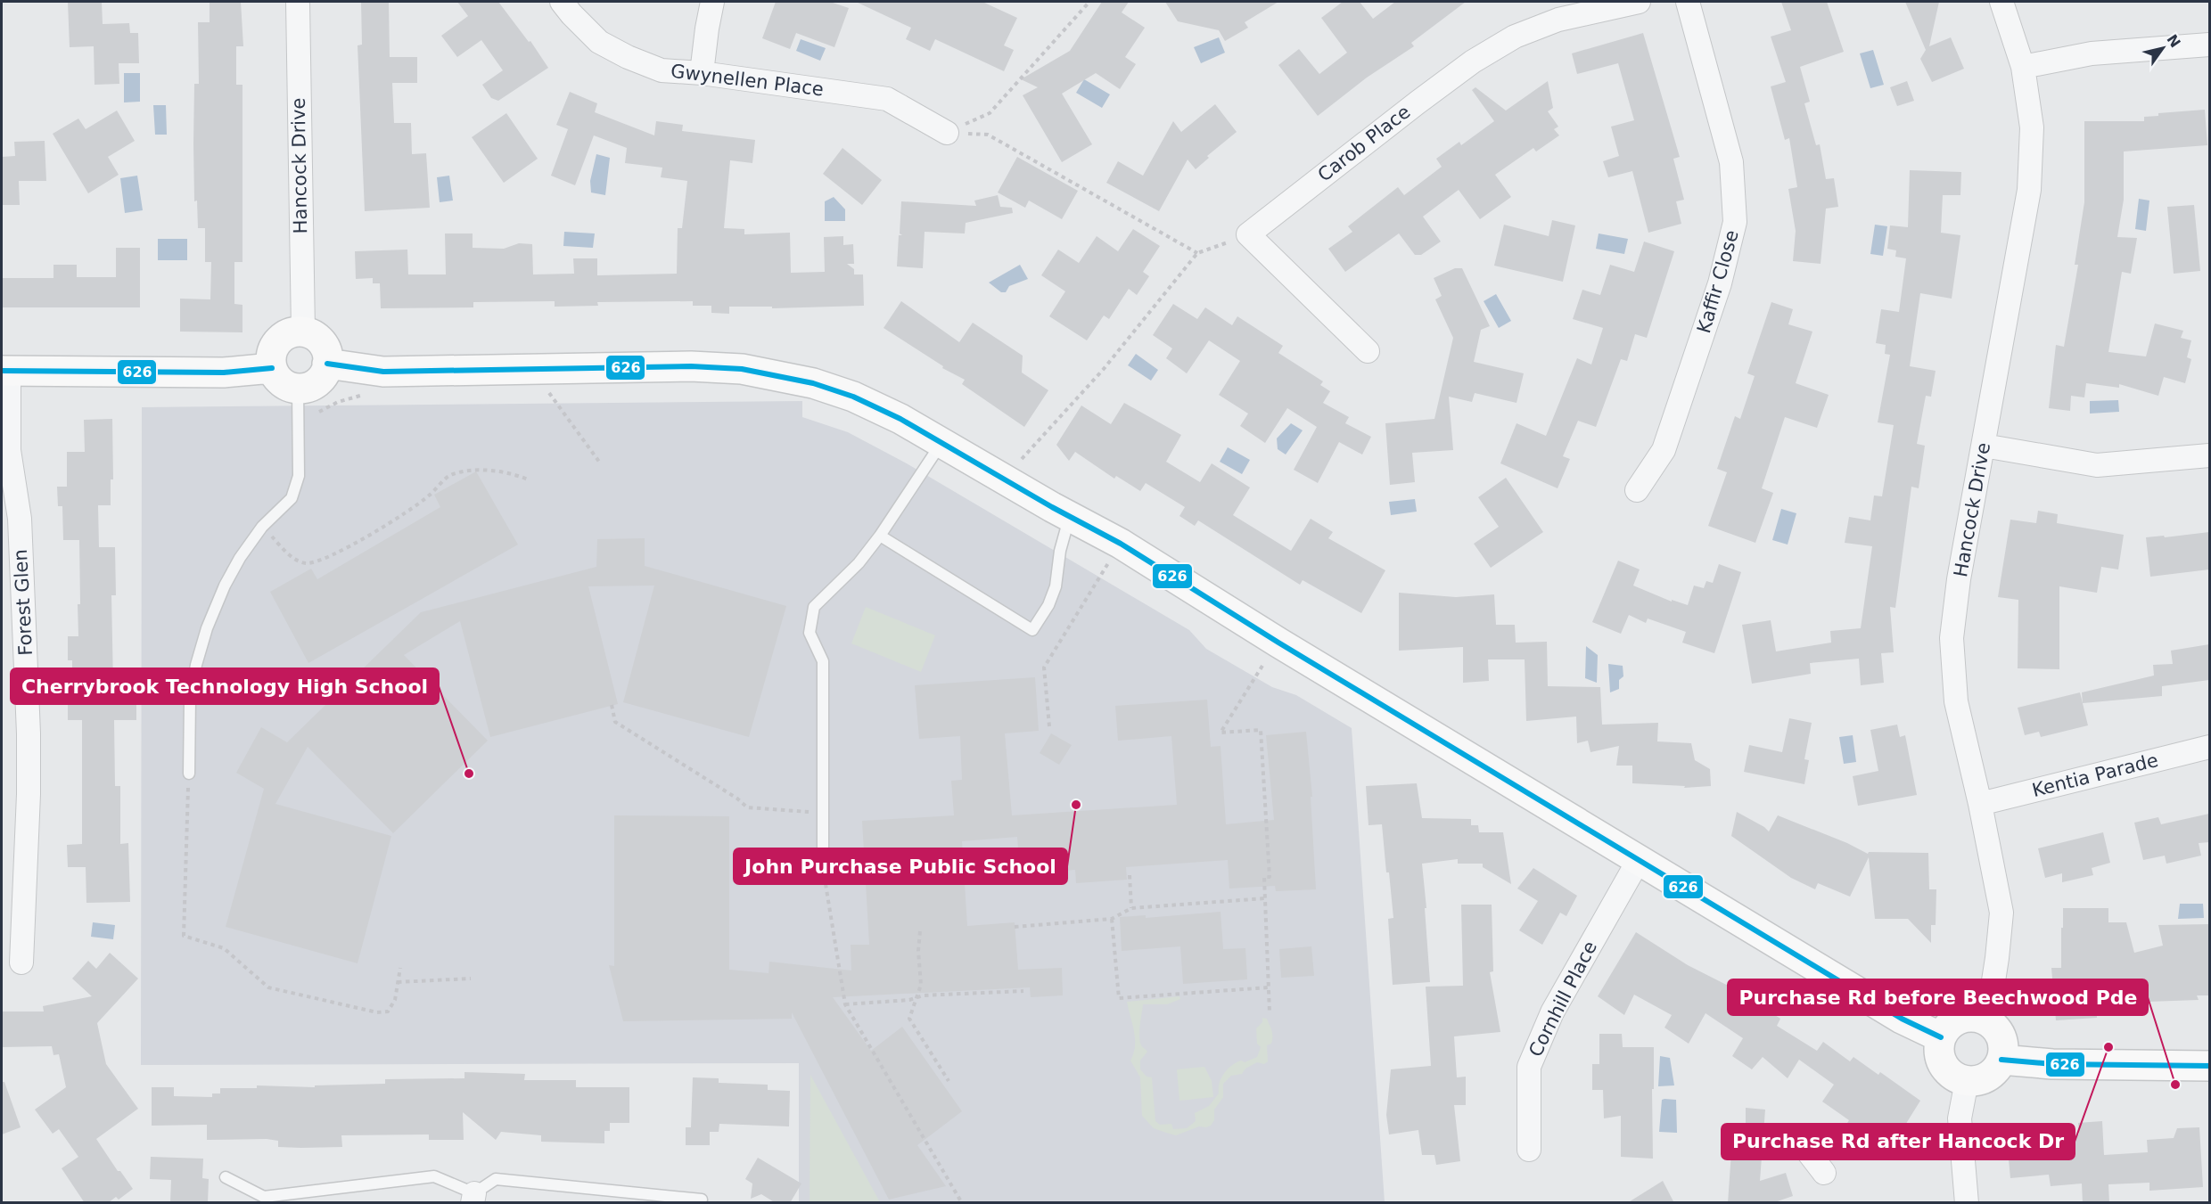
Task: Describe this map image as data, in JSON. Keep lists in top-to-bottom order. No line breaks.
{"streets":{"street":["Gwynellen Place","Carob Place","Hancock Drive","Kaffir Close","Forest Glen","Kentia Parade","Cornhill Place"]},"crossings":[["Hancock Drive","Kentia Parade"]],"places":["Cherrybrook Technology High School","John Purchase Public School","Purchase Rd after Hancock Dr","Purchase Rd before Beechwood Pde"],"lines":["transit line 626"],"north":"top right"}
